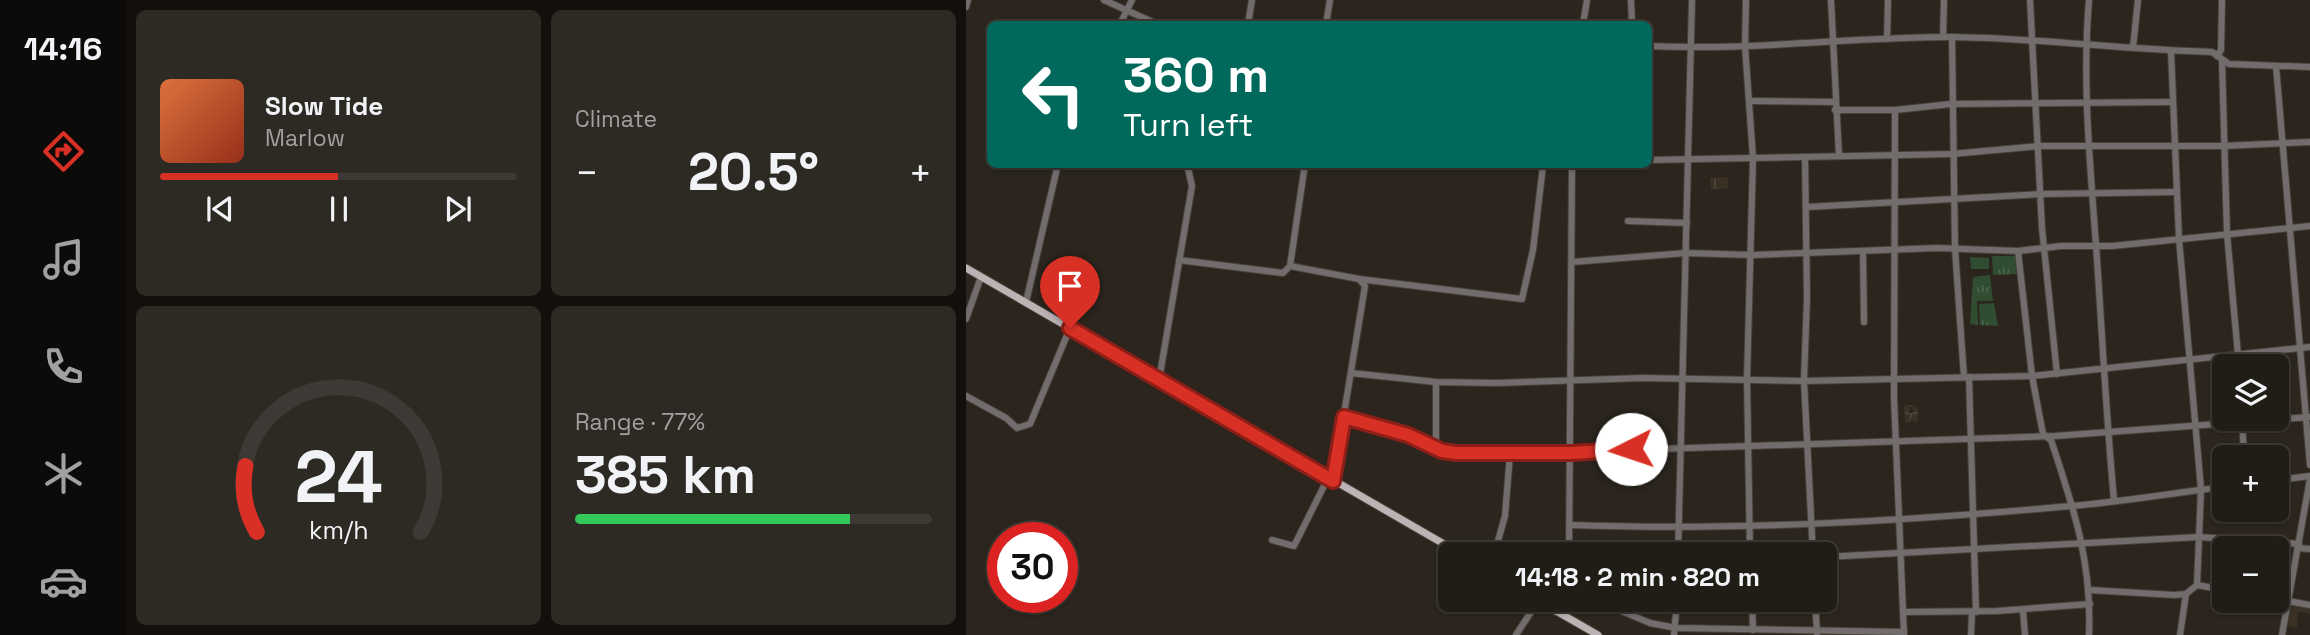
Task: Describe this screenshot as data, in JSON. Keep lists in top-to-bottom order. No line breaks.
{"page":{"tabs":"14:16","tile":["Climate",["Range · 77%","385 km"]],"turn":["360 m","Turn left"],"song":["Slow Tide","Marlow"],"heat":["−","20.5°","+"],"map_buttons":["+","−"],"limit":"30","trip":"14:18 · 2 min · 820 m","gauge":["24","km/h"]}}
